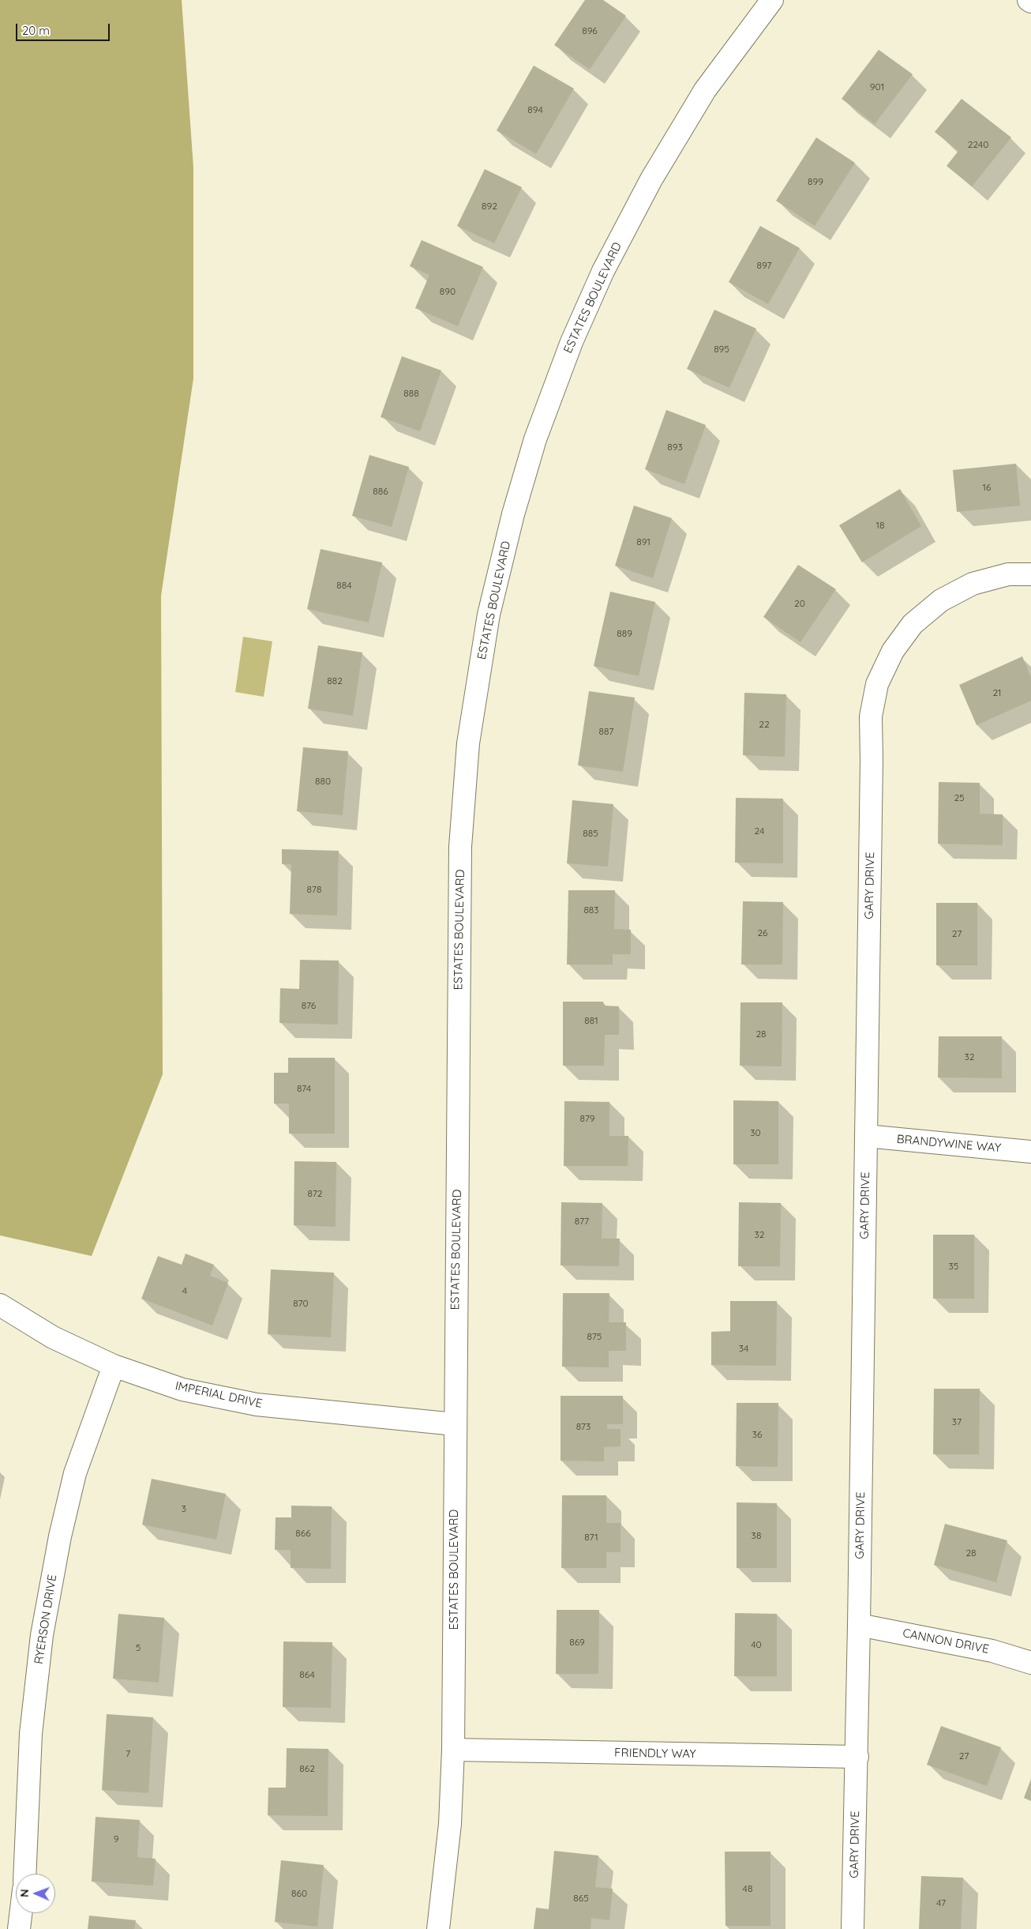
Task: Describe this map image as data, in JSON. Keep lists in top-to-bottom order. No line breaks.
{"streets":{"street":["ESTATES BOULEVARD","GARY DRIVE","BRANDYWINE WAY","IMPERIAL DRIVE","RYERSON DRIVE","CANNON DRIVE","FRIENDLY WAY"]},"crossings":[["ESTATES BOULEVARD","IMPERIAL DRIVE"],["ESTATES BOULEVARD","FRIENDLY WAY"],["GARY DRIVE","BRANDYWINE WAY"],["GARY DRIVE","CANNON DRIVE"],["GARY DRIVE","FRIENDLY WAY"],["IMPERIAL DRIVE","RYERSON DRIVE"]],"house_numbers":["896","901","894","2240","899","892","897","890","895","888","893","16","886","18","891","884","20","889","882","21","22","887","880","25","24","885","878","883","26","27","876","881","28","32","874","879","30","872","877","32","35","4","870","875","34","37","873","36","3","866","38","871","28","869","40","5","864","7","27","862","9","48","860","865","47"],"scale_bar":"20 m","north":"left"}
